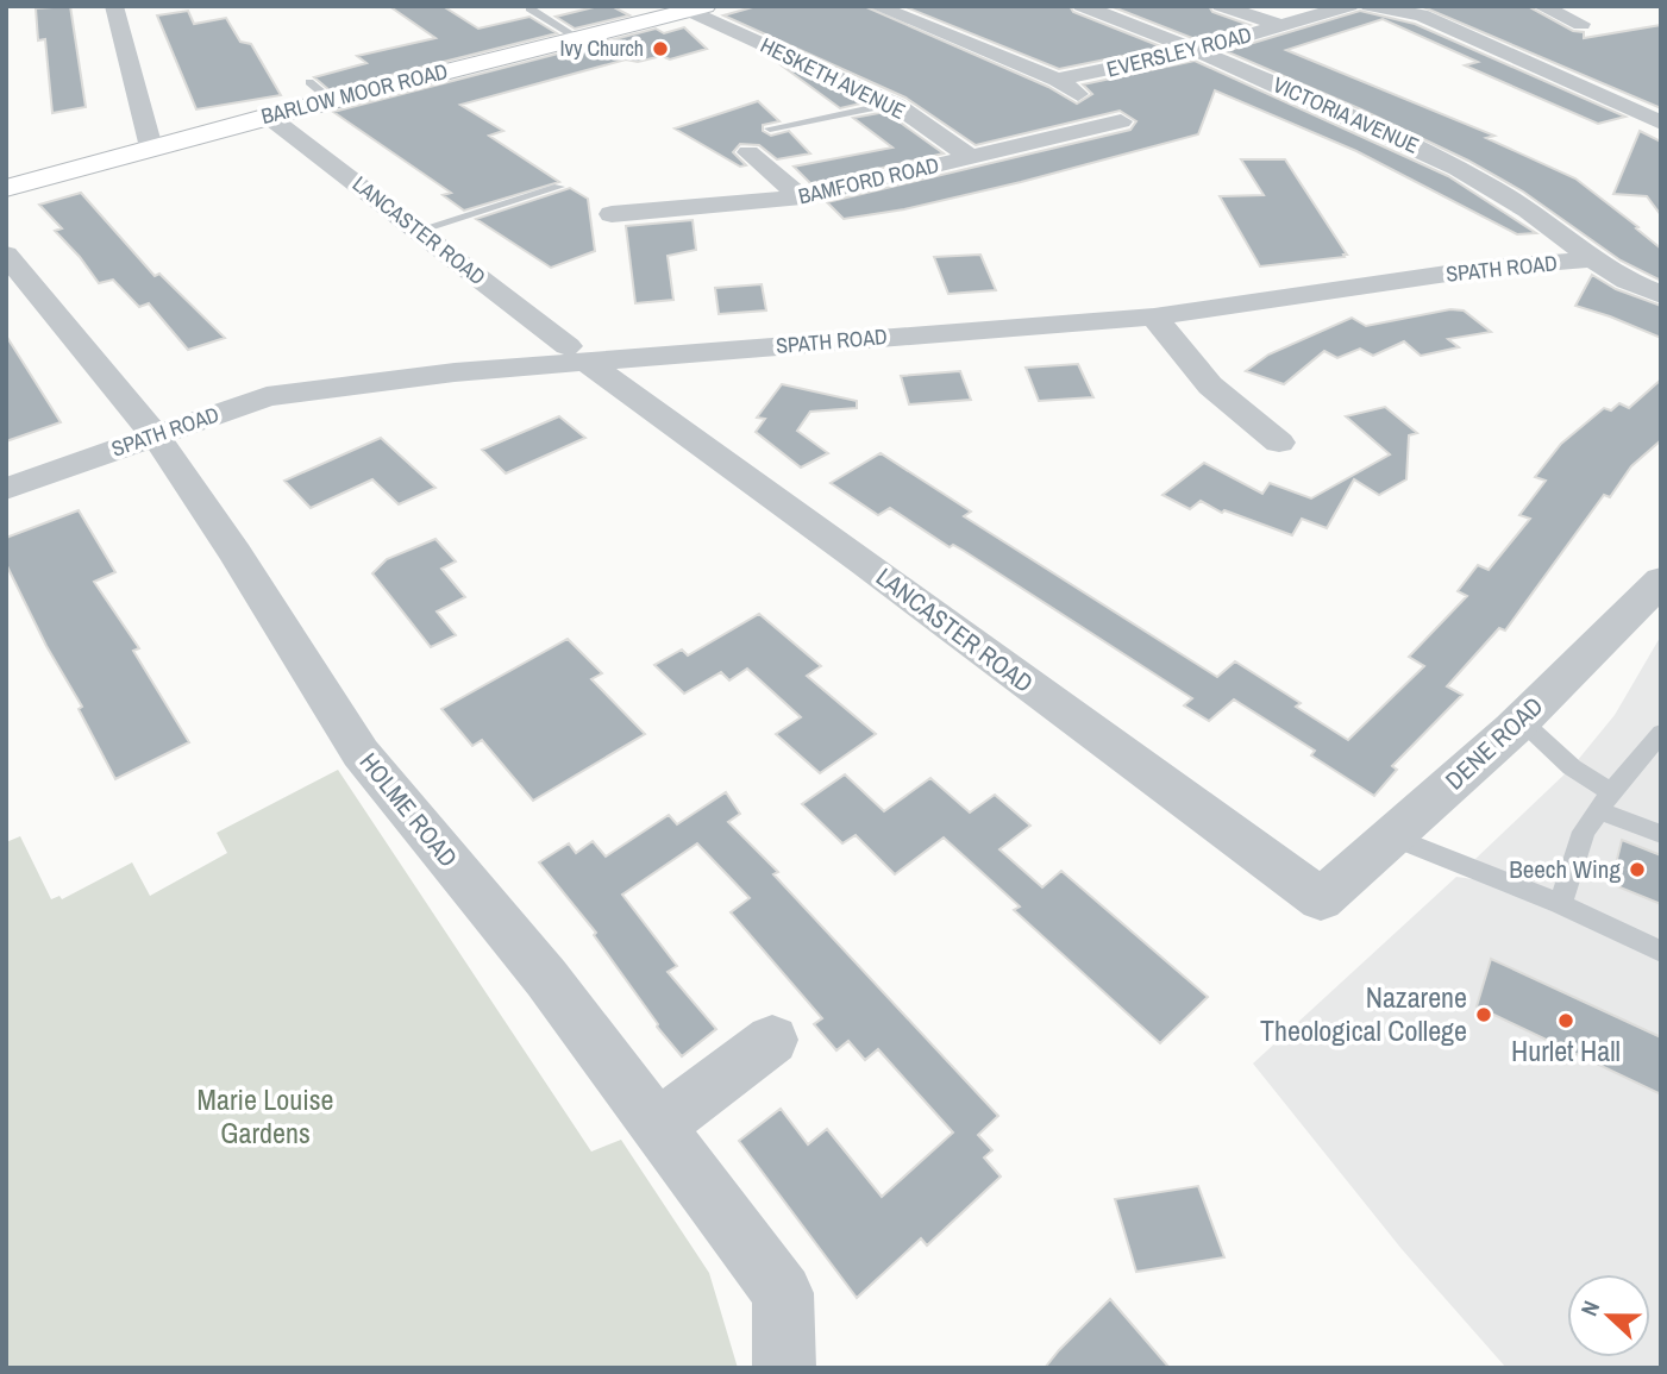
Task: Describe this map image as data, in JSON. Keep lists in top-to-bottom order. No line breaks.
{"streets":{"main road":["BARLOW MOOR ROAD"],"street":["EVERSLEY ROAD","HESKETH AVENUE","VICTORIA AVENUE","BAMFORD ROAD","LANCASTER ROAD","SPATH ROAD","DENE ROAD","HOLME ROAD"]},"crossings":[["EVERSLEY ROAD","VICTORIA AVENUE"],["EVERSLEY ROAD","BAMFORD ROAD"],["HESKETH AVENUE","BARLOW MOOR ROAD"],["HESKETH AVENUE","BAMFORD ROAD"],["BARLOW MOOR ROAD","LANCASTER ROAD"],["VICTORIA AVENUE","SPATH ROAD"],["LANCASTER ROAD","SPATH ROAD"],["LANCASTER ROAD","DENE ROAD"],["SPATH ROAD","HOLME ROAD"]],"parks":["Marie Louise Gardens"],"places":["Ivy Church","Beech Wing","Nazarene Theological College","Hurlet Hall"],"north":"left"}
